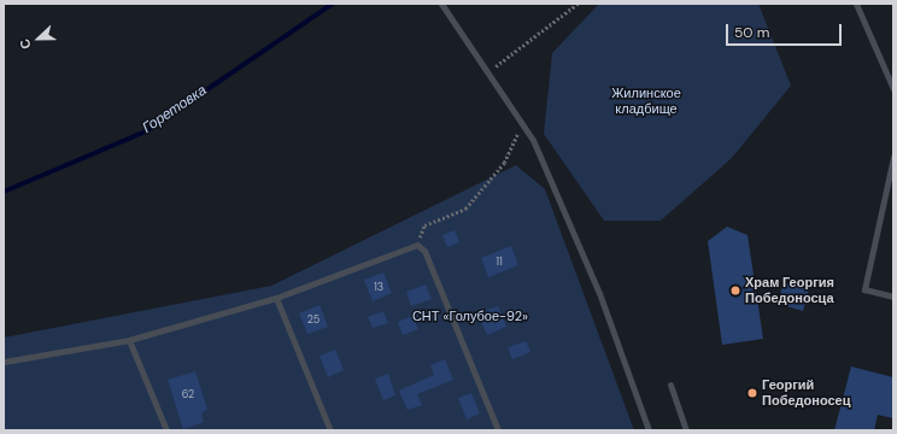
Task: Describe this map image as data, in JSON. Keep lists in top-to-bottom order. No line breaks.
{"water":["Горетовка"],"parks":["Жилинское кладбище","СНТ «Голубое-92»"],"places":["Храм Георгия Победоносца","Георгий Победоносец"],"house_numbers":["11","13","25","62"],"scale_bar":"50 m","north":"left"}
